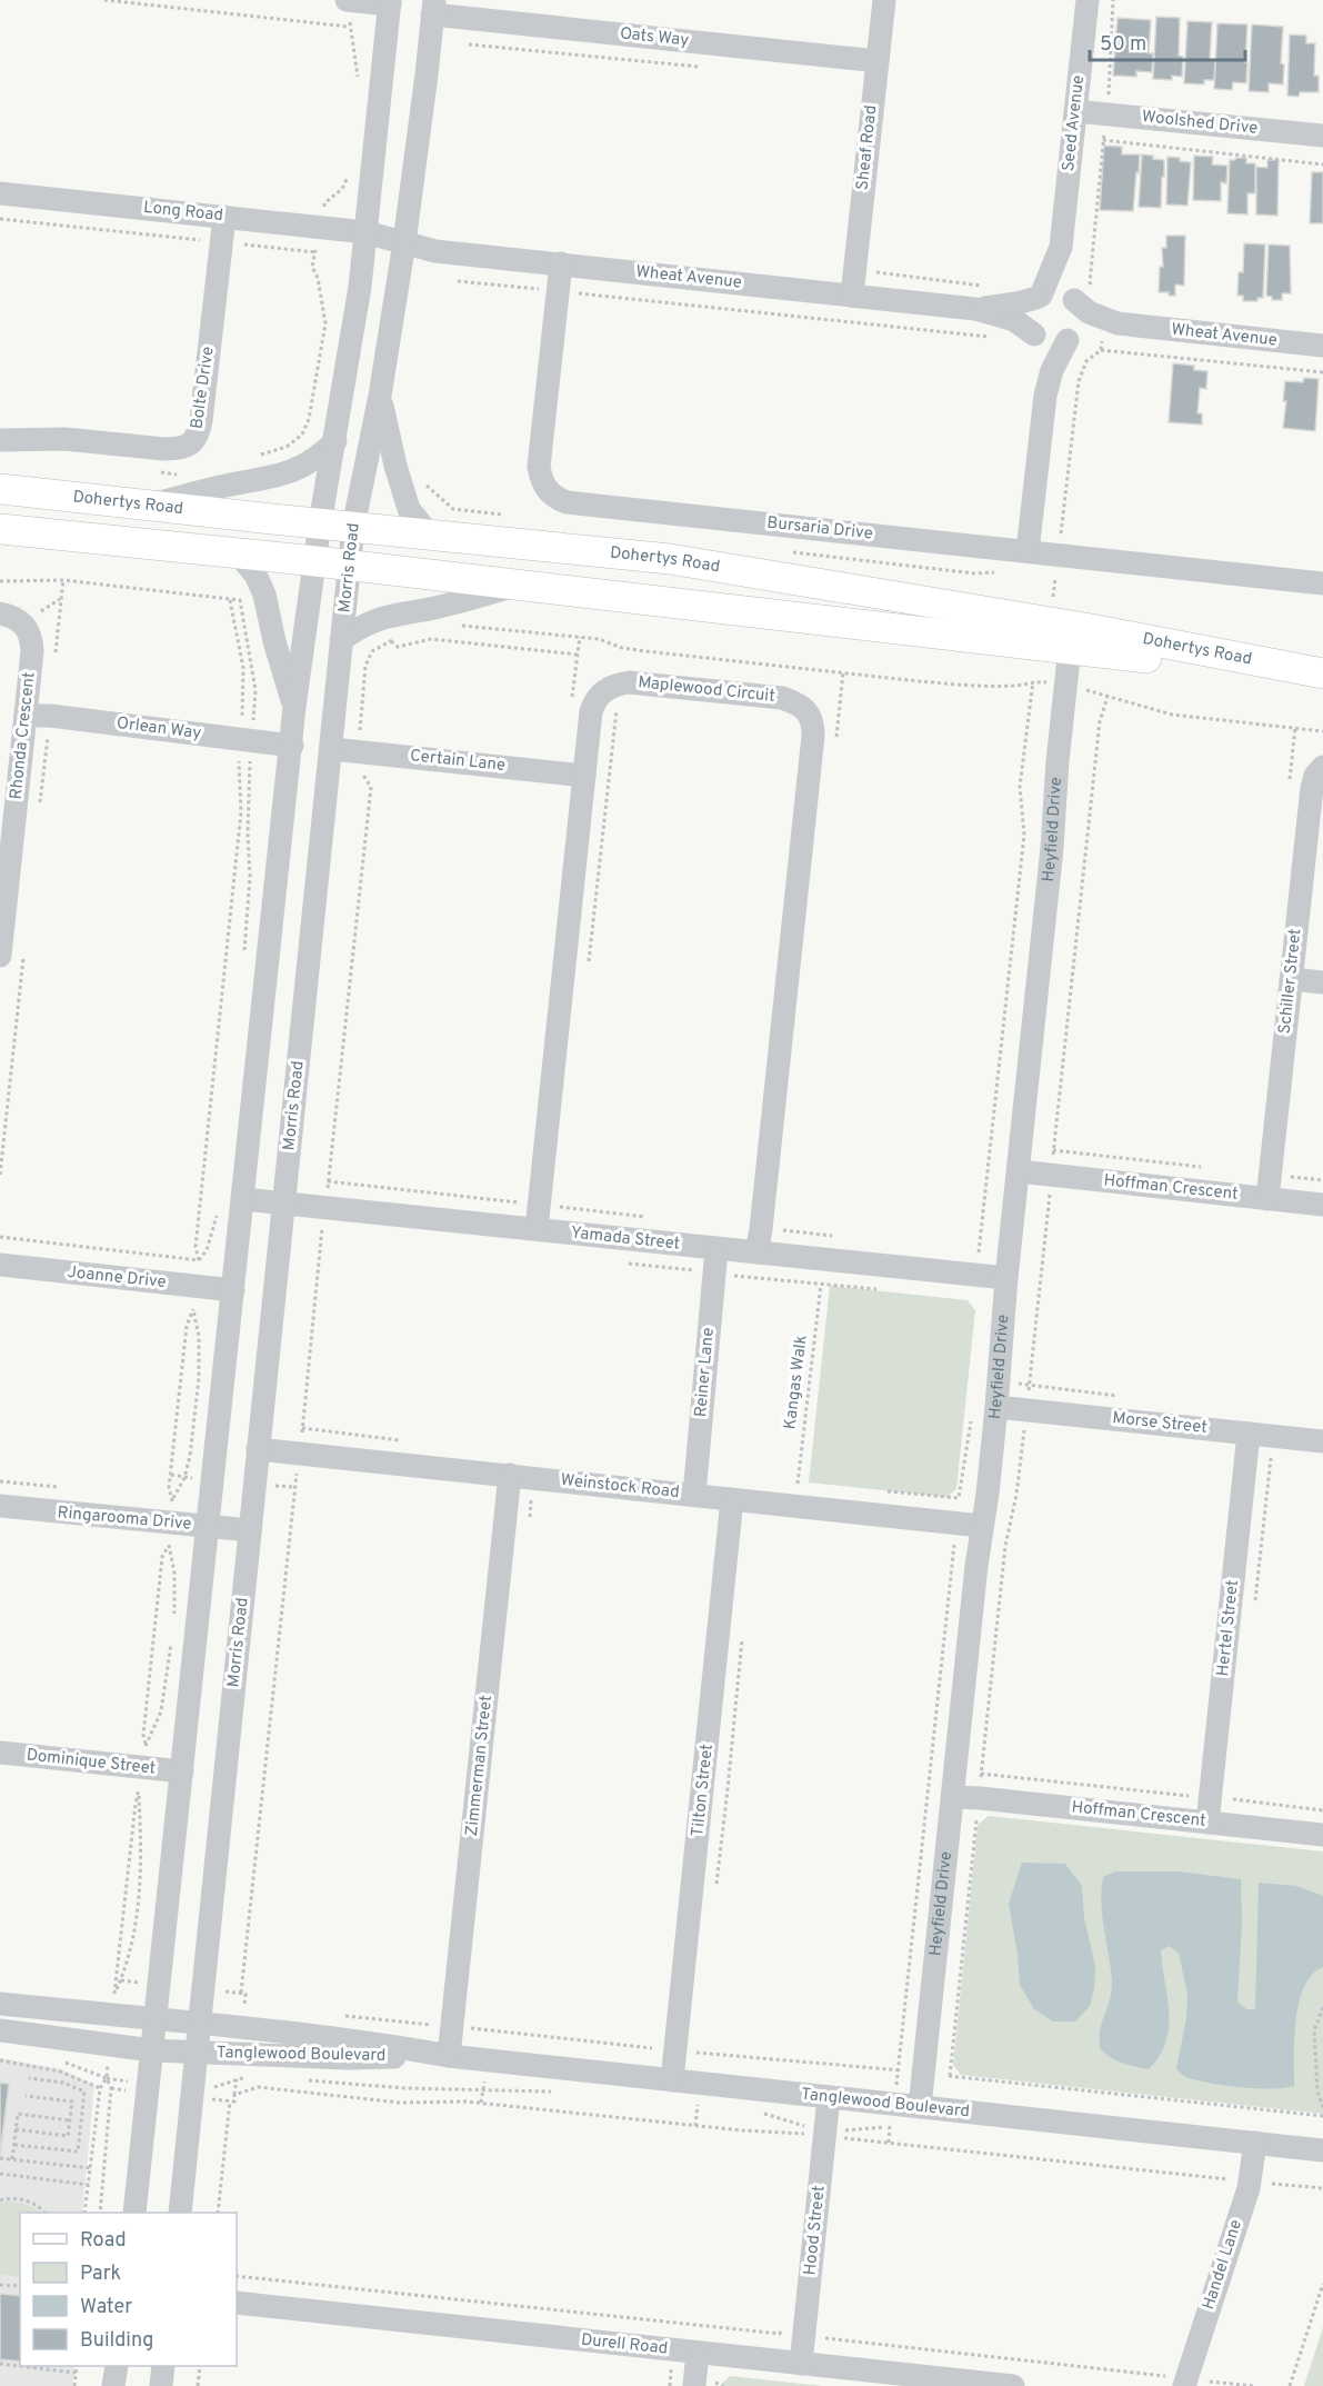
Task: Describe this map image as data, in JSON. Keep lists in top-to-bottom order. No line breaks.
{"streets":{"main road":["Dohertys Road"],"street":["Oats Way","Seed Avenue","Woolshed Drive","Sheaf Road","Long Road","Wheat Avenue","Bolte Drive","Bursaria Drive","Morris Road","Maplewood Circuit","Orlean Way","Rhonda Crescent","Certain Lane","Heyfield Drive","Schiller Street","Hoffman Crescent","Yamada Street","Joanne Drive","Reiner Lane","Morse Street","Weinstock Road","Ringarooma Drive","Hertel Street","Dominique Street","Zimmerman Street","Tilton Street","Tanglewood Boulevard","Hood Street","Handel Lane","Durell Road"],"path":["Kangas Walk"]},"crossings":[["Oats Way","Sheaf Road"],["Oats Way","Morris Road"],["Seed Avenue","Woolshed Drive"],["Seed Avenue","Wheat Avenue"],["Sheaf Road","Wheat Avenue"],["Long Road","Wheat Avenue"],["Long Road","Bolte Drive"],["Long Road","Morris Road"],["Wheat Avenue","Bursaria Drive"],["Wheat Avenue","Morris Road"],["Dohertys Road","Morris Road"],["Dohertys Road","Heyfield Drive"],["Morris Road","Orlean Way"],["Morris Road","Certain Lane"],["Morris Road","Yamada Street"],["Morris Road","Joanne Drive"],["Morris Road","Weinstock Road"],["Morris Road","Ringarooma Drive"],["Morris Road","Dominique Street"],["Morris Road","Tanglewood Boulevard"],["Maplewood Circuit","Certain Lane"],["Maplewood Circuit","Yamada Street"],["Orlean Way","Rhonda Crescent"],["Heyfield Drive","Hoffman Crescent"],["Heyfield Drive","Yamada Street"],["Heyfield Drive","Morse Street"],["Heyfield Drive","Weinstock Road"],["Heyfield Drive","Tanglewood Boulevard"],["Schiller Street","Hoffman Crescent"],["Hoffman Crescent","Hertel Street"],["Yamada Street","Reiner Lane"],["Reiner Lane","Weinstock Road"],["Morse Street","Hertel Street"],["Weinstock Road","Zimmerman Street"],["Weinstock Road","Tilton Street"],["Zimmerman Street","Tanglewood Boulevard"],["Tilton Street","Tanglewood Boulevard"],["Tanglewood Boulevard","Hood Street"],["Tanglewood Boulevard","Handel Lane"],["Hood Street","Durell Road"]],"legend":["Road","Park","Water","Building"],"scale_bar":"50 m"}
